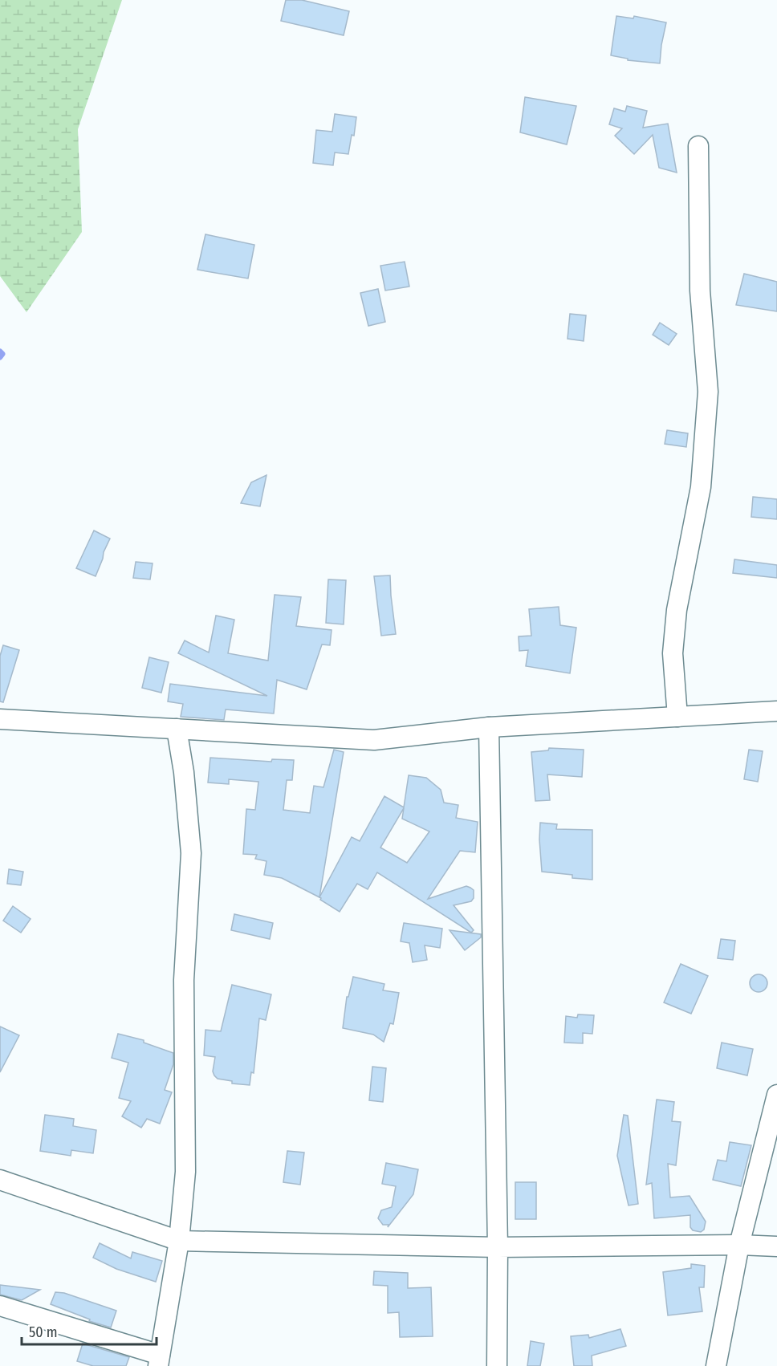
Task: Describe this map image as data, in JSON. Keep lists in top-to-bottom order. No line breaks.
{"scale_bar":"50 m"}
